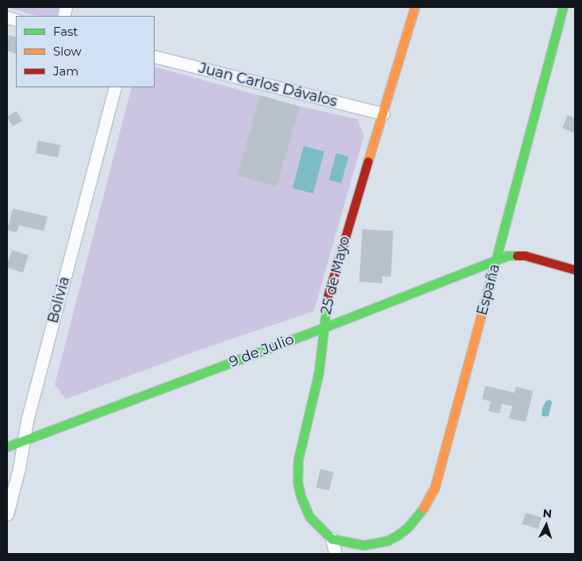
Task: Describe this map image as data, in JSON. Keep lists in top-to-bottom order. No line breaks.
{"streets":{"street":["Juan Carlos Dávalos","25 de Mayo","España","Bolivia","9 de Julio"]},"crossings":[["Juan Carlos Dávalos","25 de Mayo"],["25 de Mayo","España"],["25 de Mayo","9 de Julio"],["España","9 de Julio"],["Bolivia","9 de Julio"]],"legend":["Fast","Slow","Jam"],"north":"top"}
